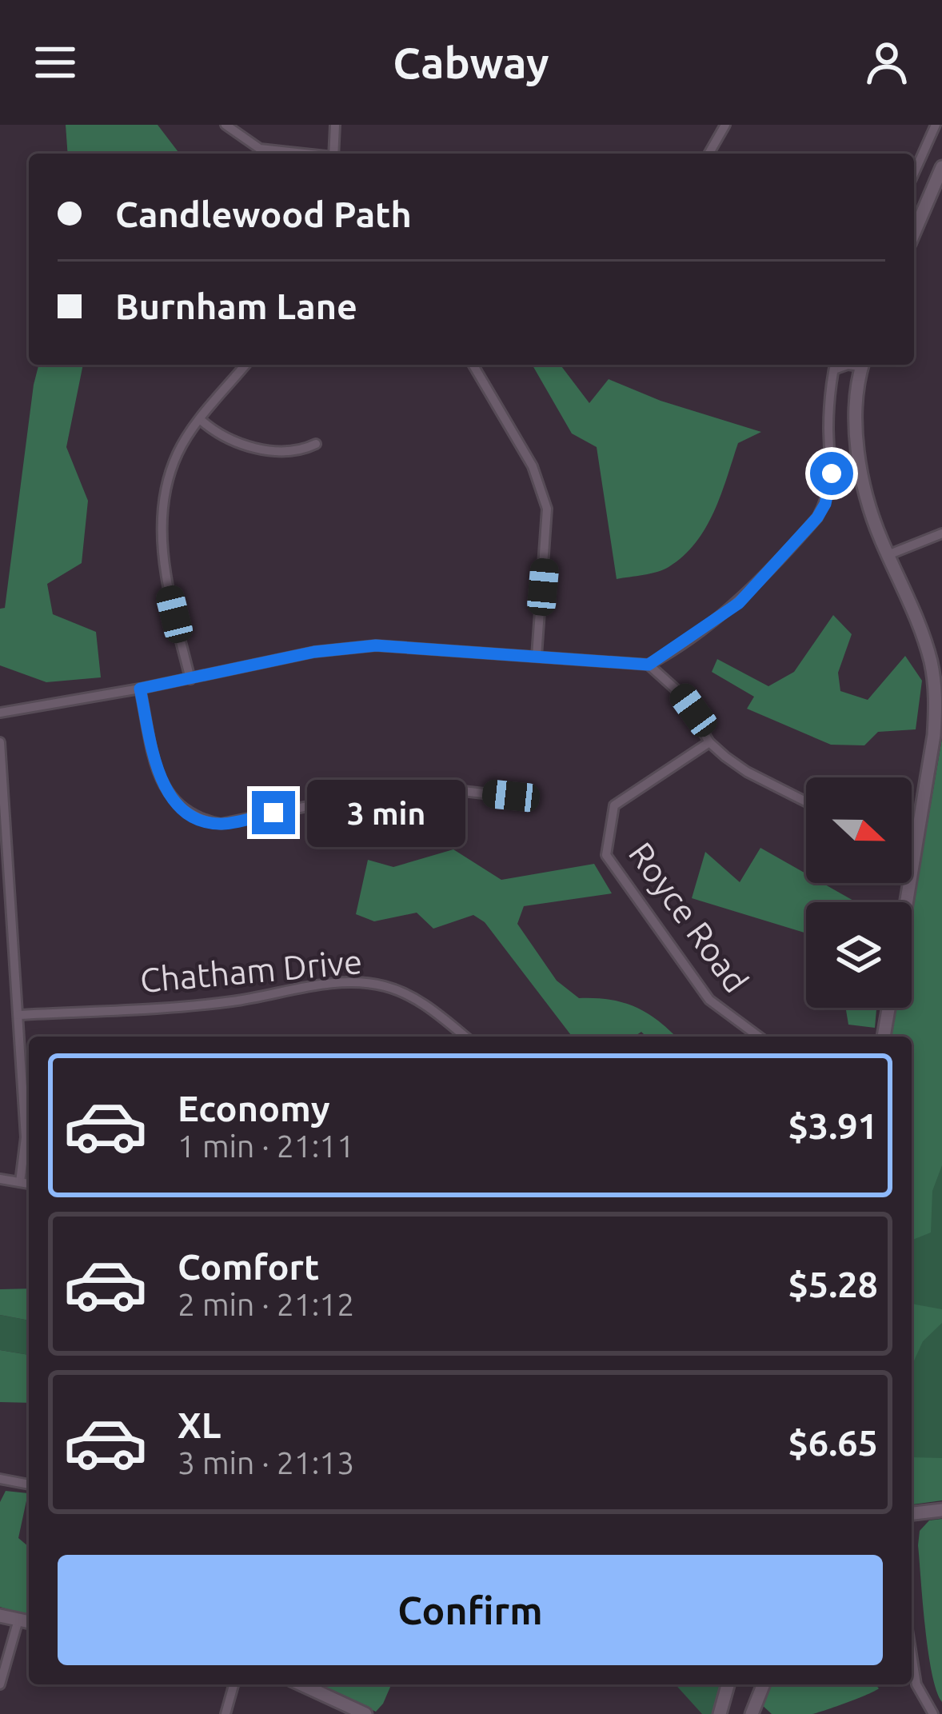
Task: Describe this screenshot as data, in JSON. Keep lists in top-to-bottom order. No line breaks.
{"streets":{"street":["Royce Road","Chatham Drive"]},"north":"right","page":{"header":"Cabway","banner":["Candlewood Path","Burnham Lane"],"bubble":"3 min","list":[{"name":"Economy","note":"1 min · 21:11","value":"$3.91"},{"name":"Comfort","note":"2 min · 21:12","value":"$5.28"},{"name":"XL","note":"3 min · 21:13","value":"$6.65"}],"buttons":"Confirm"}}
